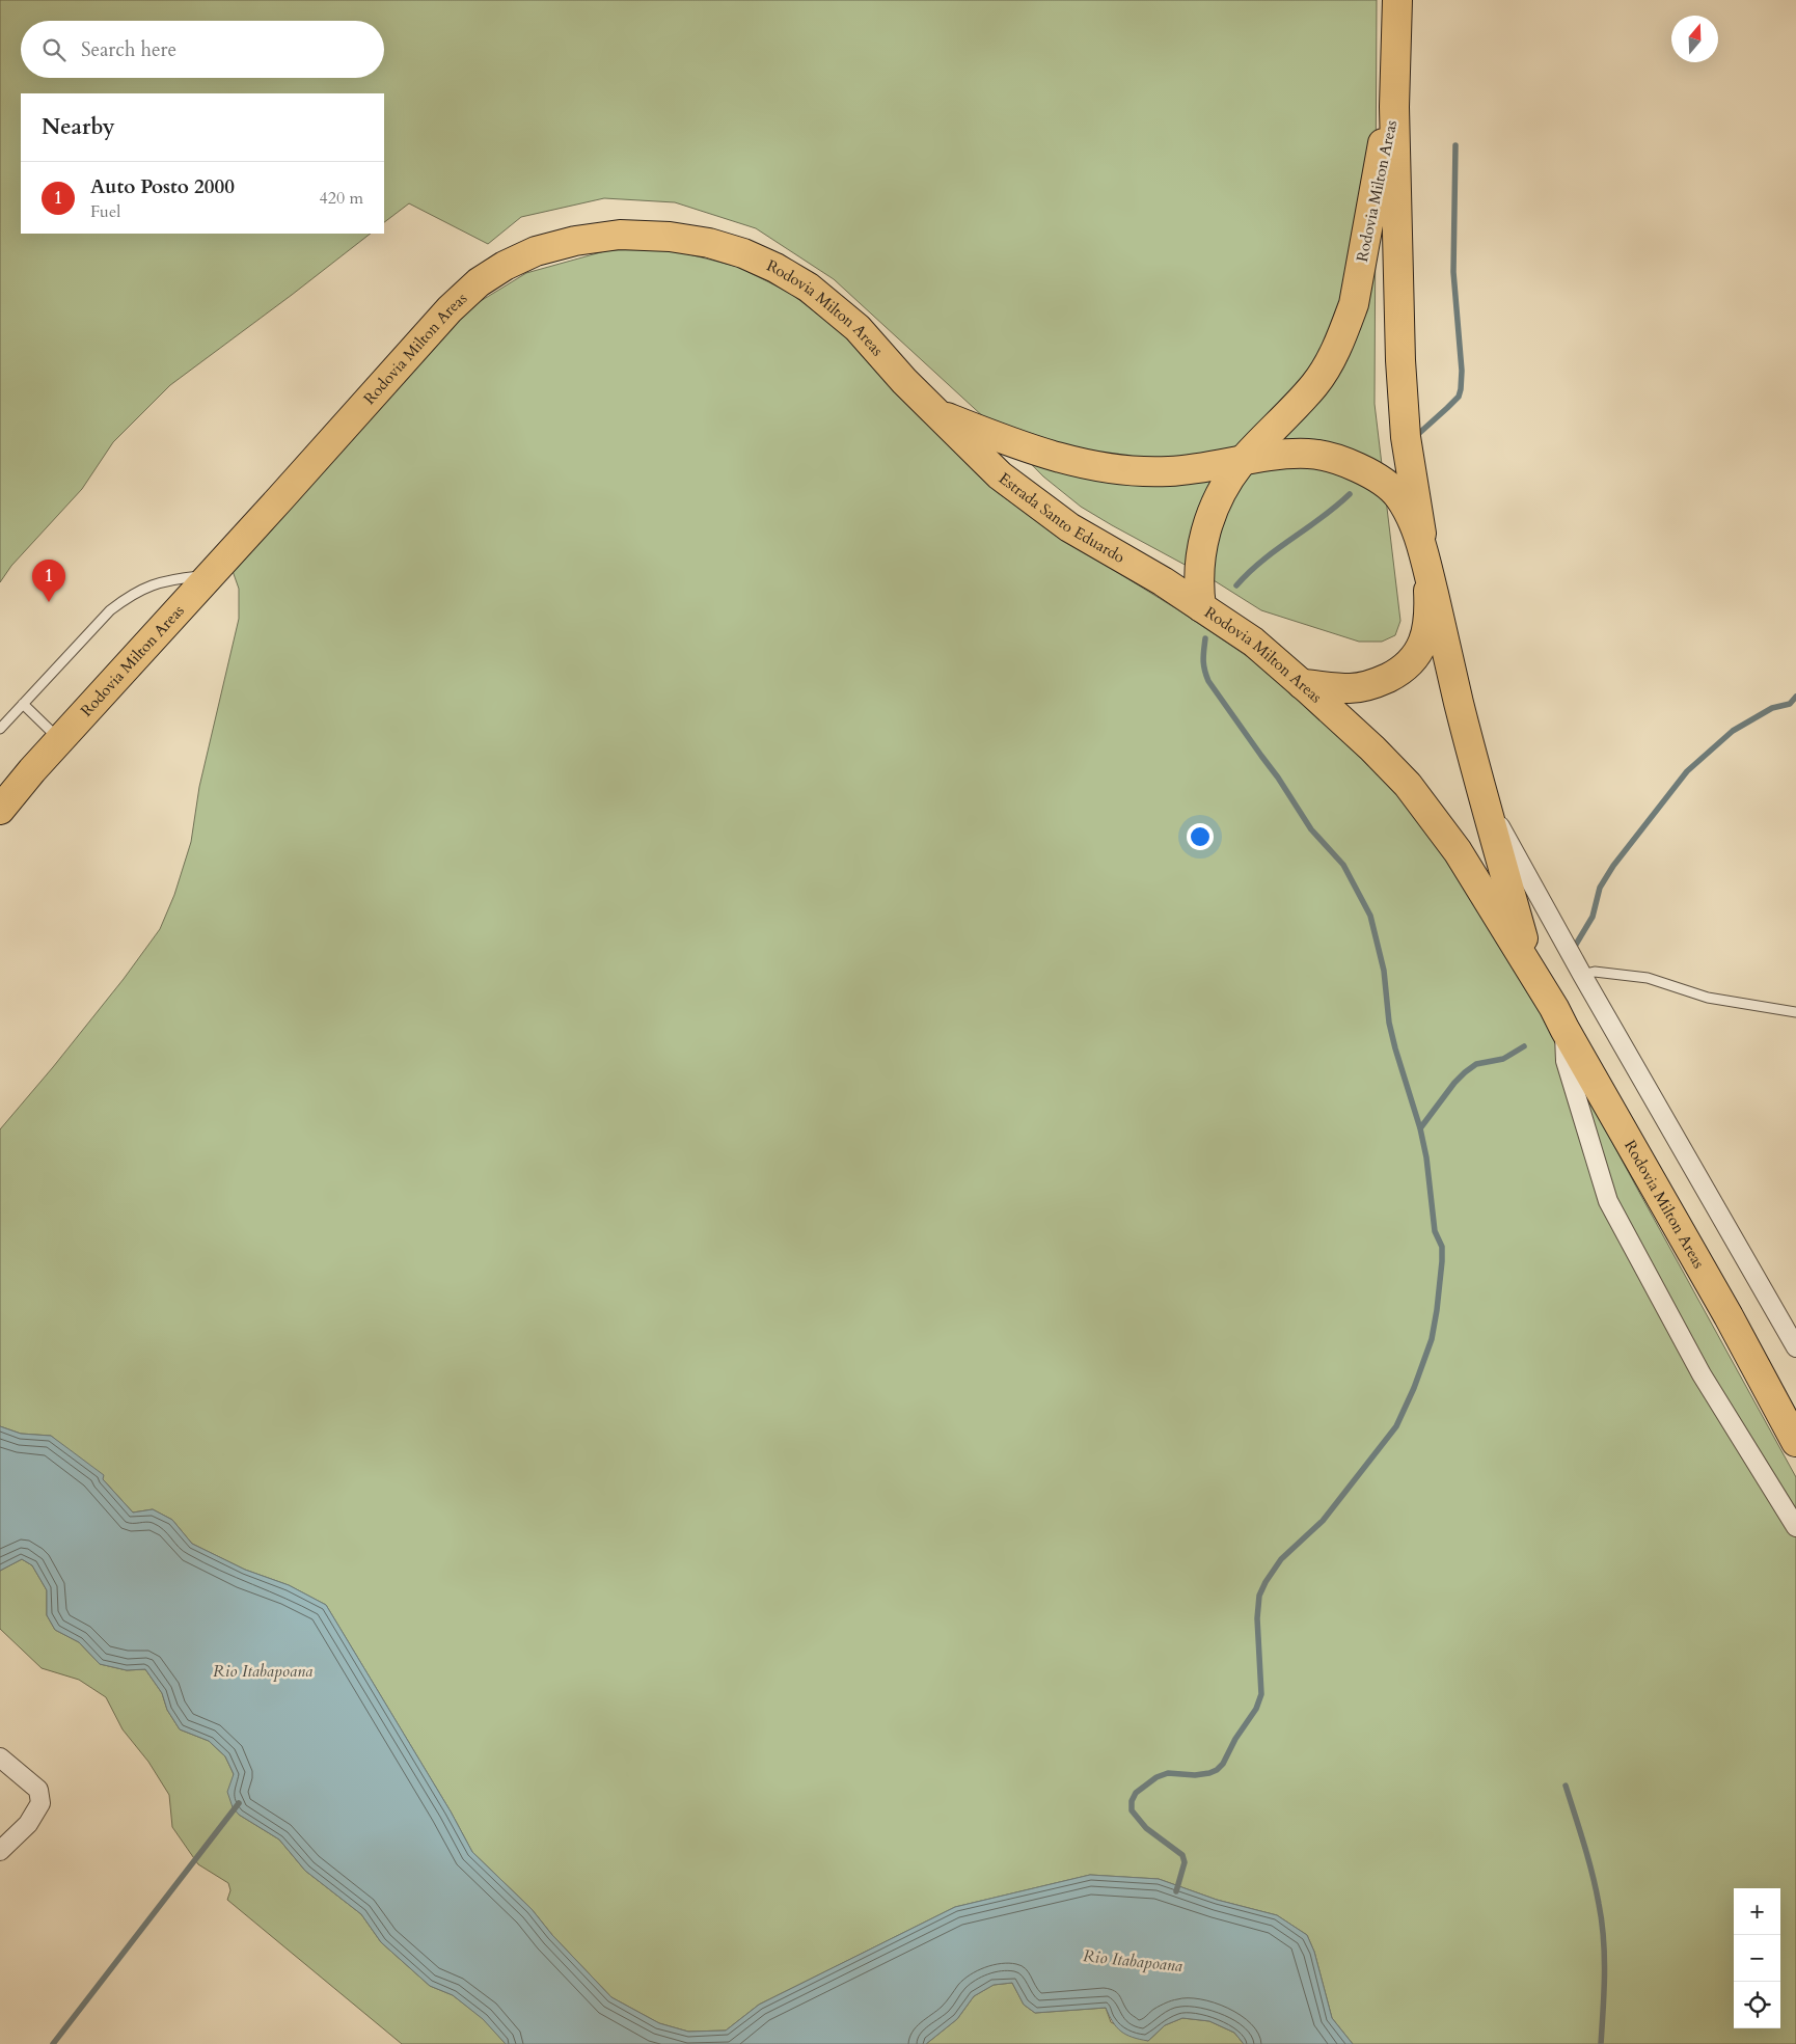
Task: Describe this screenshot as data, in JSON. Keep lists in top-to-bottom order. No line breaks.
{"streets":{"main road":["Rodovia Milton Areas","Estrada Santo Eduardo"]},"crossings":[["Rodovia Milton Areas","Estrada Santo Eduardo"]],"water":["Rio Itabapoana"],"north":"top","page":{"search":"Search here","heading":"Nearby","list":[{"mark":"1","name":"Auto Posto 2000","note":"Fuel","value":"420 m"}],"pins":"1","map_buttons":["+","−"]}}
